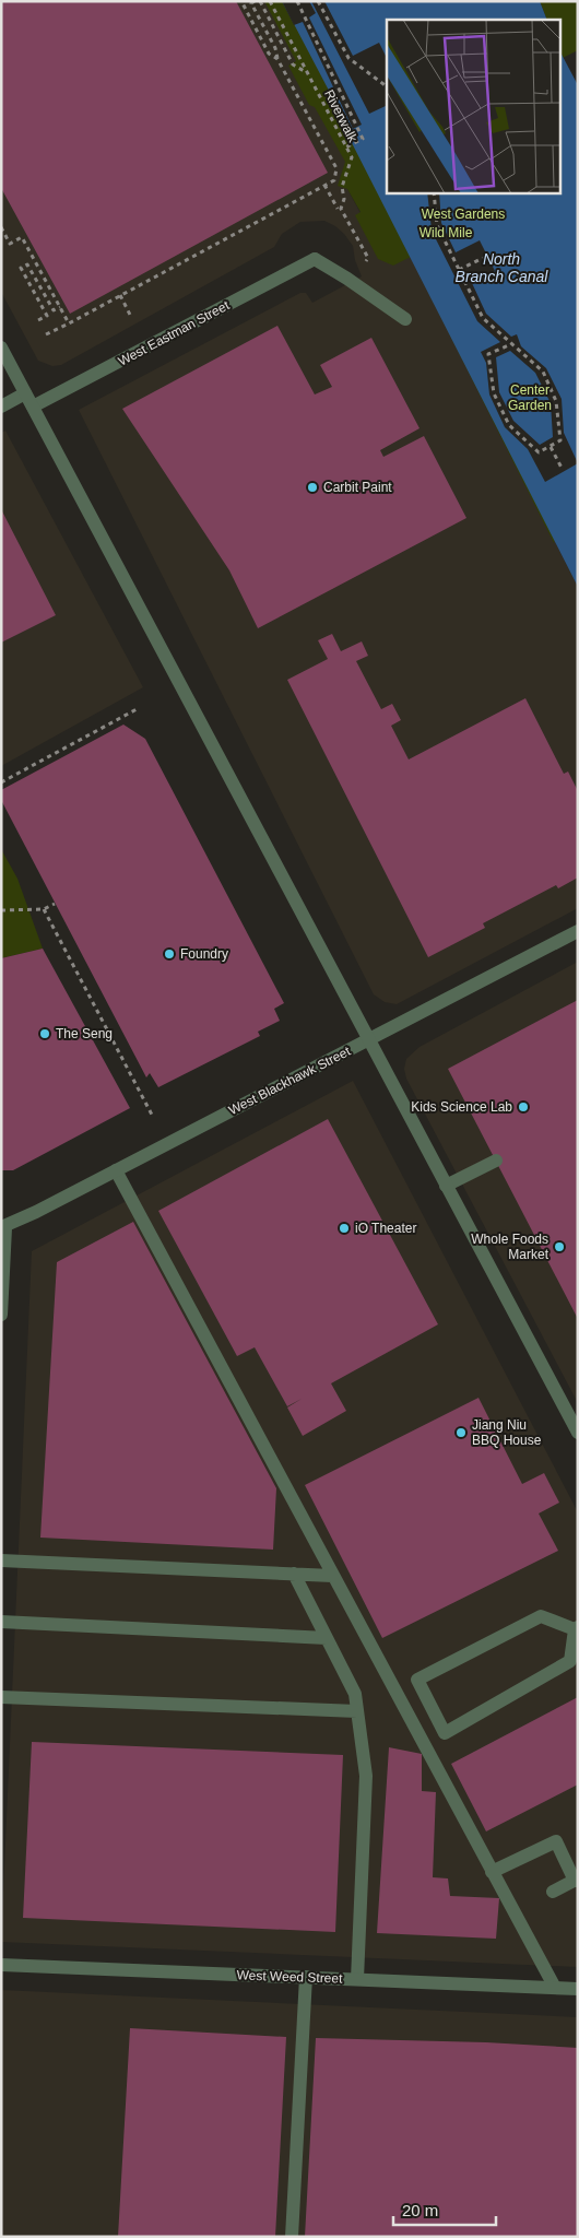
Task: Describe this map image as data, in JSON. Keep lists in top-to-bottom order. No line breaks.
{"streets":{"street":["West Eastman Street","West Blackhawk Street","West Weed Street"],"path":["Riverwalk"]},"water":["North Branch Canal"],"parks":["West Gardens","Wild Mile","Center Garden"],"places":["Carbit Paint","Foundry","The Seng","Kids Science Lab","iO Theater","Whole Foods Market","Jiang Niu BBQ House"],"scale_bar":"20 m"}
